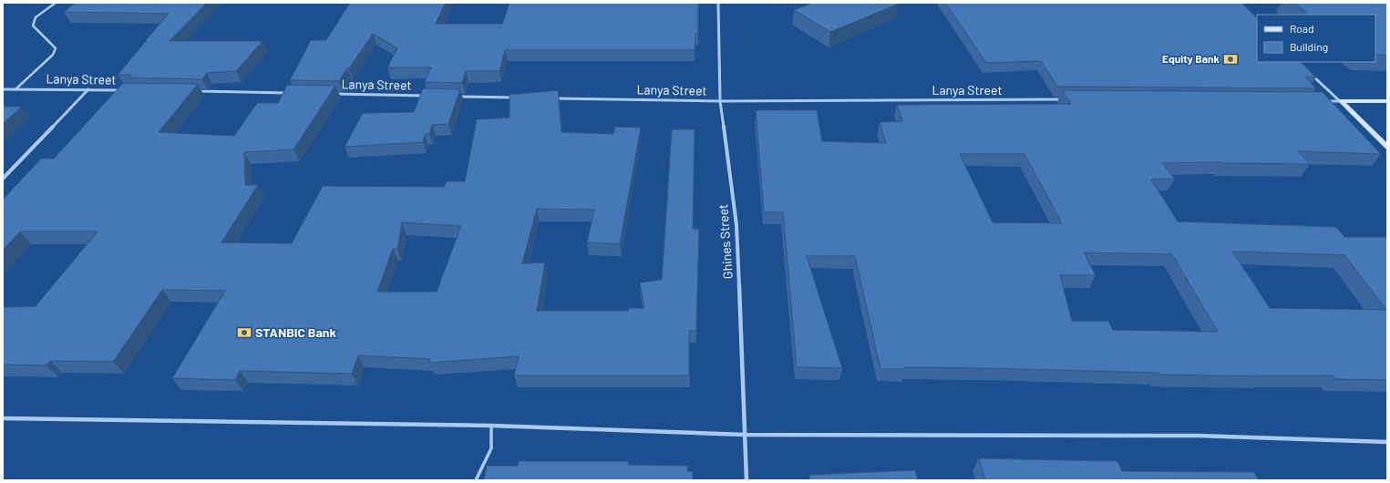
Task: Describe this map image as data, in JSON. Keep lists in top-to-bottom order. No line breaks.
{"streets":{"street":["Lanya Street","Ghines Street"]},"crossings":[["Lanya Street","Ghines Street"]],"places":{"bank":["Equity Bank","STANBIC Bank"]},"legend":["Road","Building"]}
